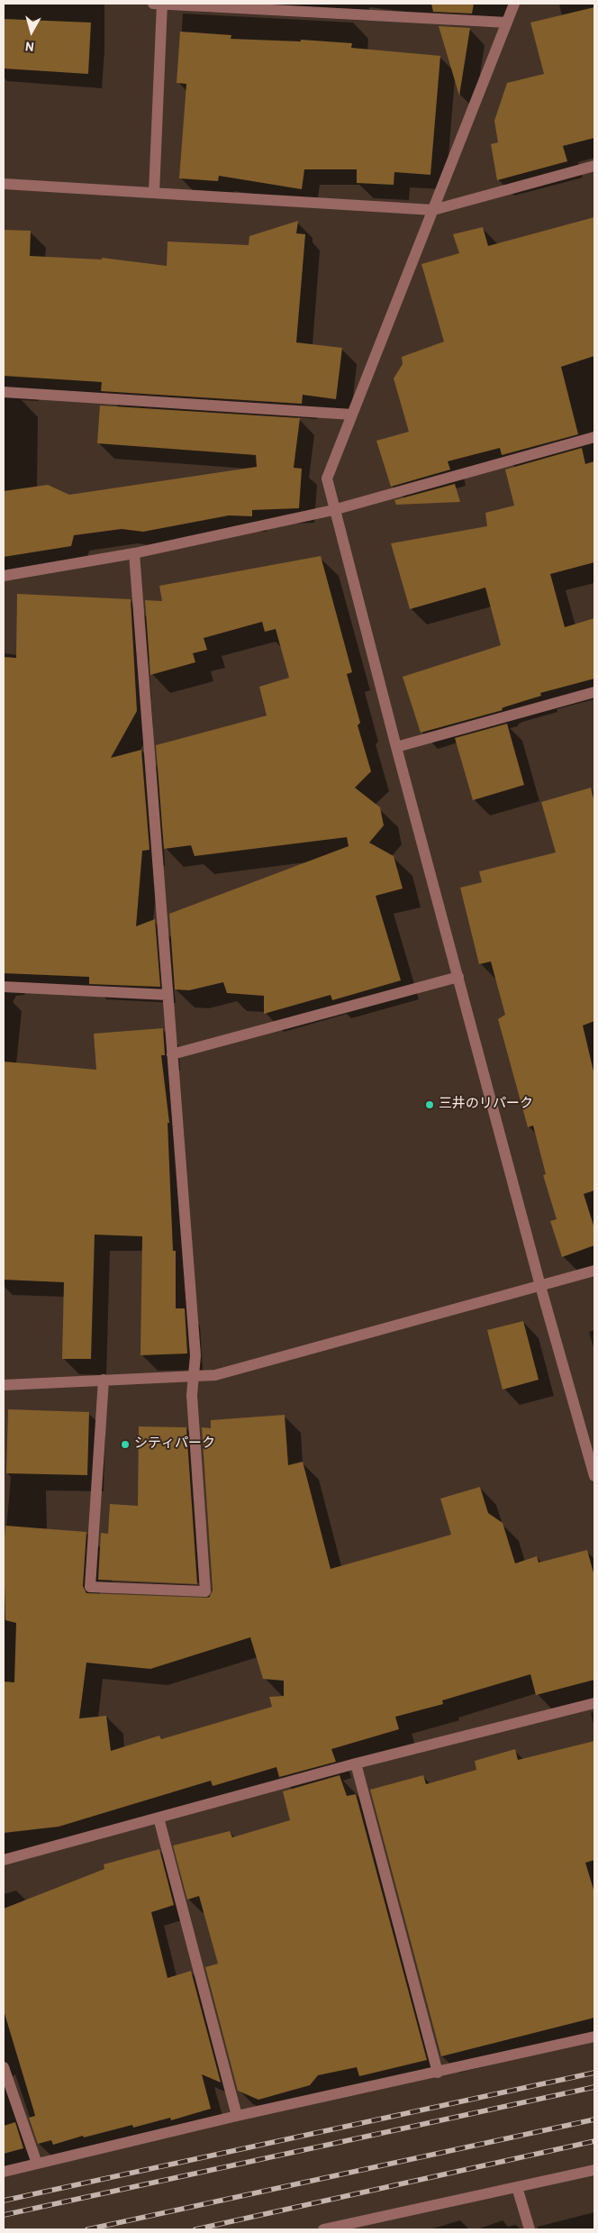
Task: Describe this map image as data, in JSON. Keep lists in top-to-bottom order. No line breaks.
{"places":["三井のリパーク","シティパーク"],"north":"bottom"}
